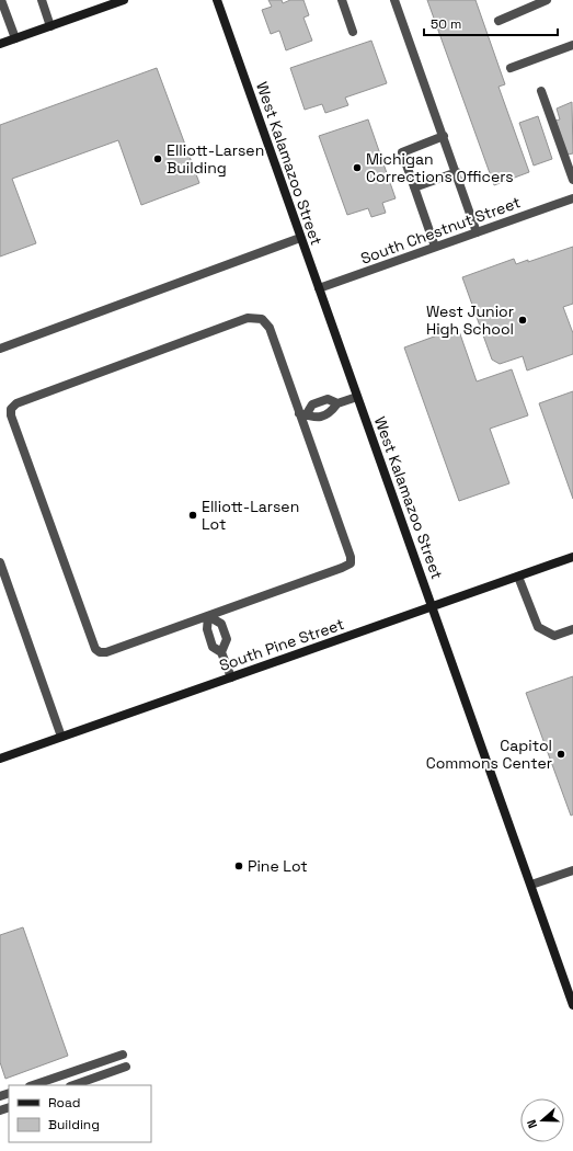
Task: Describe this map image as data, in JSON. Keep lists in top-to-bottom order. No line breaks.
{"streets":{"street":["West Kalamazoo Street","South Chestnut Street","South Pine Street"]},"crossings":[["West Kalamazoo Street","South Chestnut Street"],["West Kalamazoo Street","South Pine Street"]],"places":["Elliott-Larsen Building","Michigan Corrections Officers","West Junior High School","Elliott-Larsen Lot","Capitol Commons Center","Pine Lot"],"legend":["Road","Building"],"scale_bar":"50 m","north":"left"}
